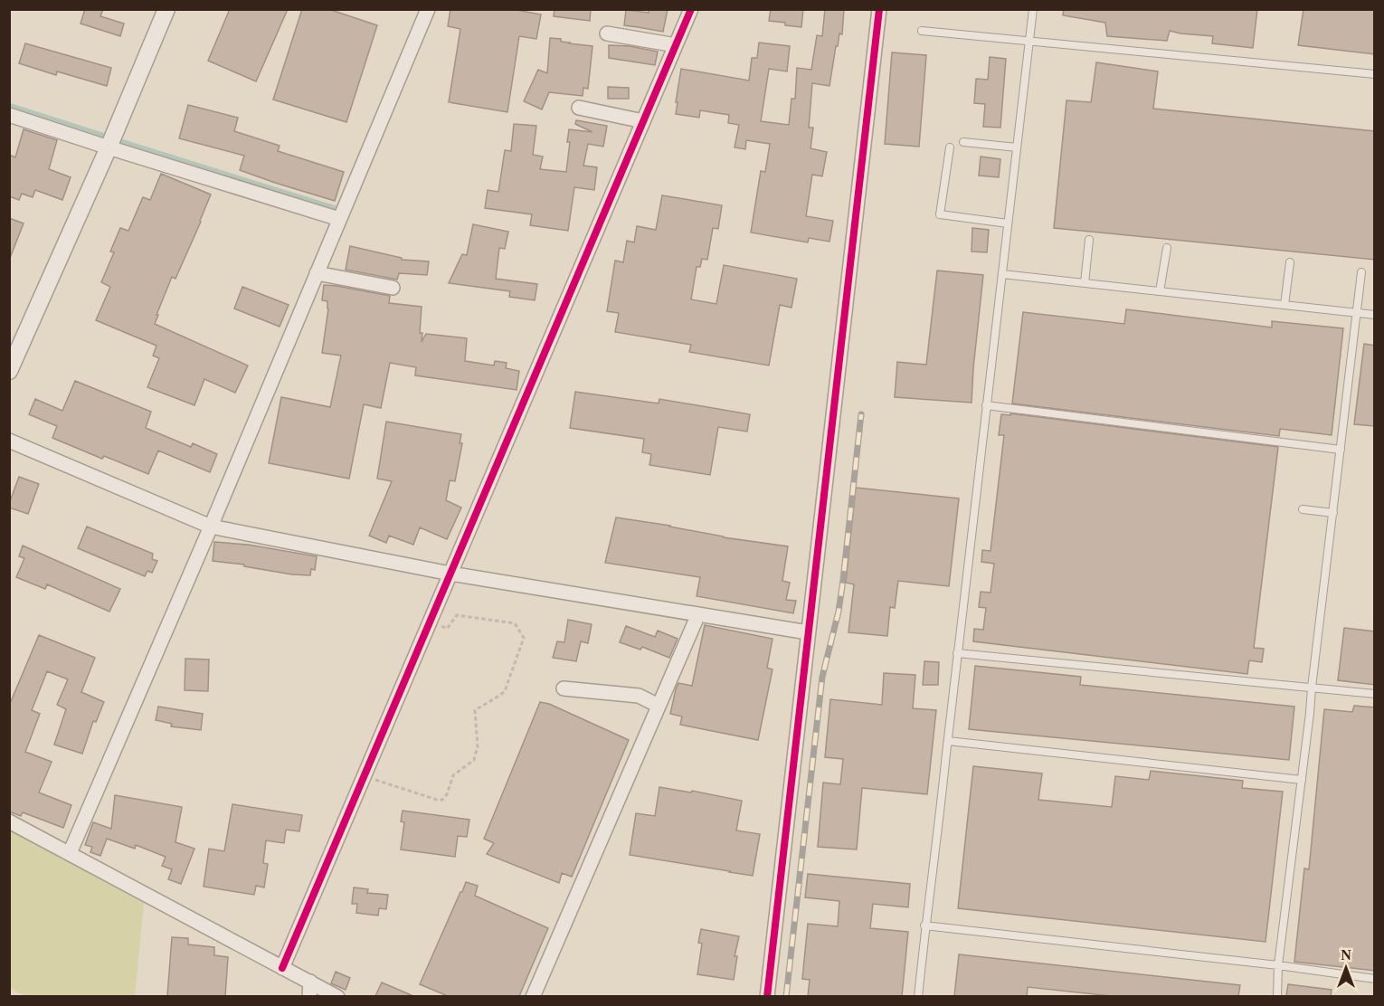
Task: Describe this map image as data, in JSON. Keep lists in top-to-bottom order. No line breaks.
{"north":"top"}
